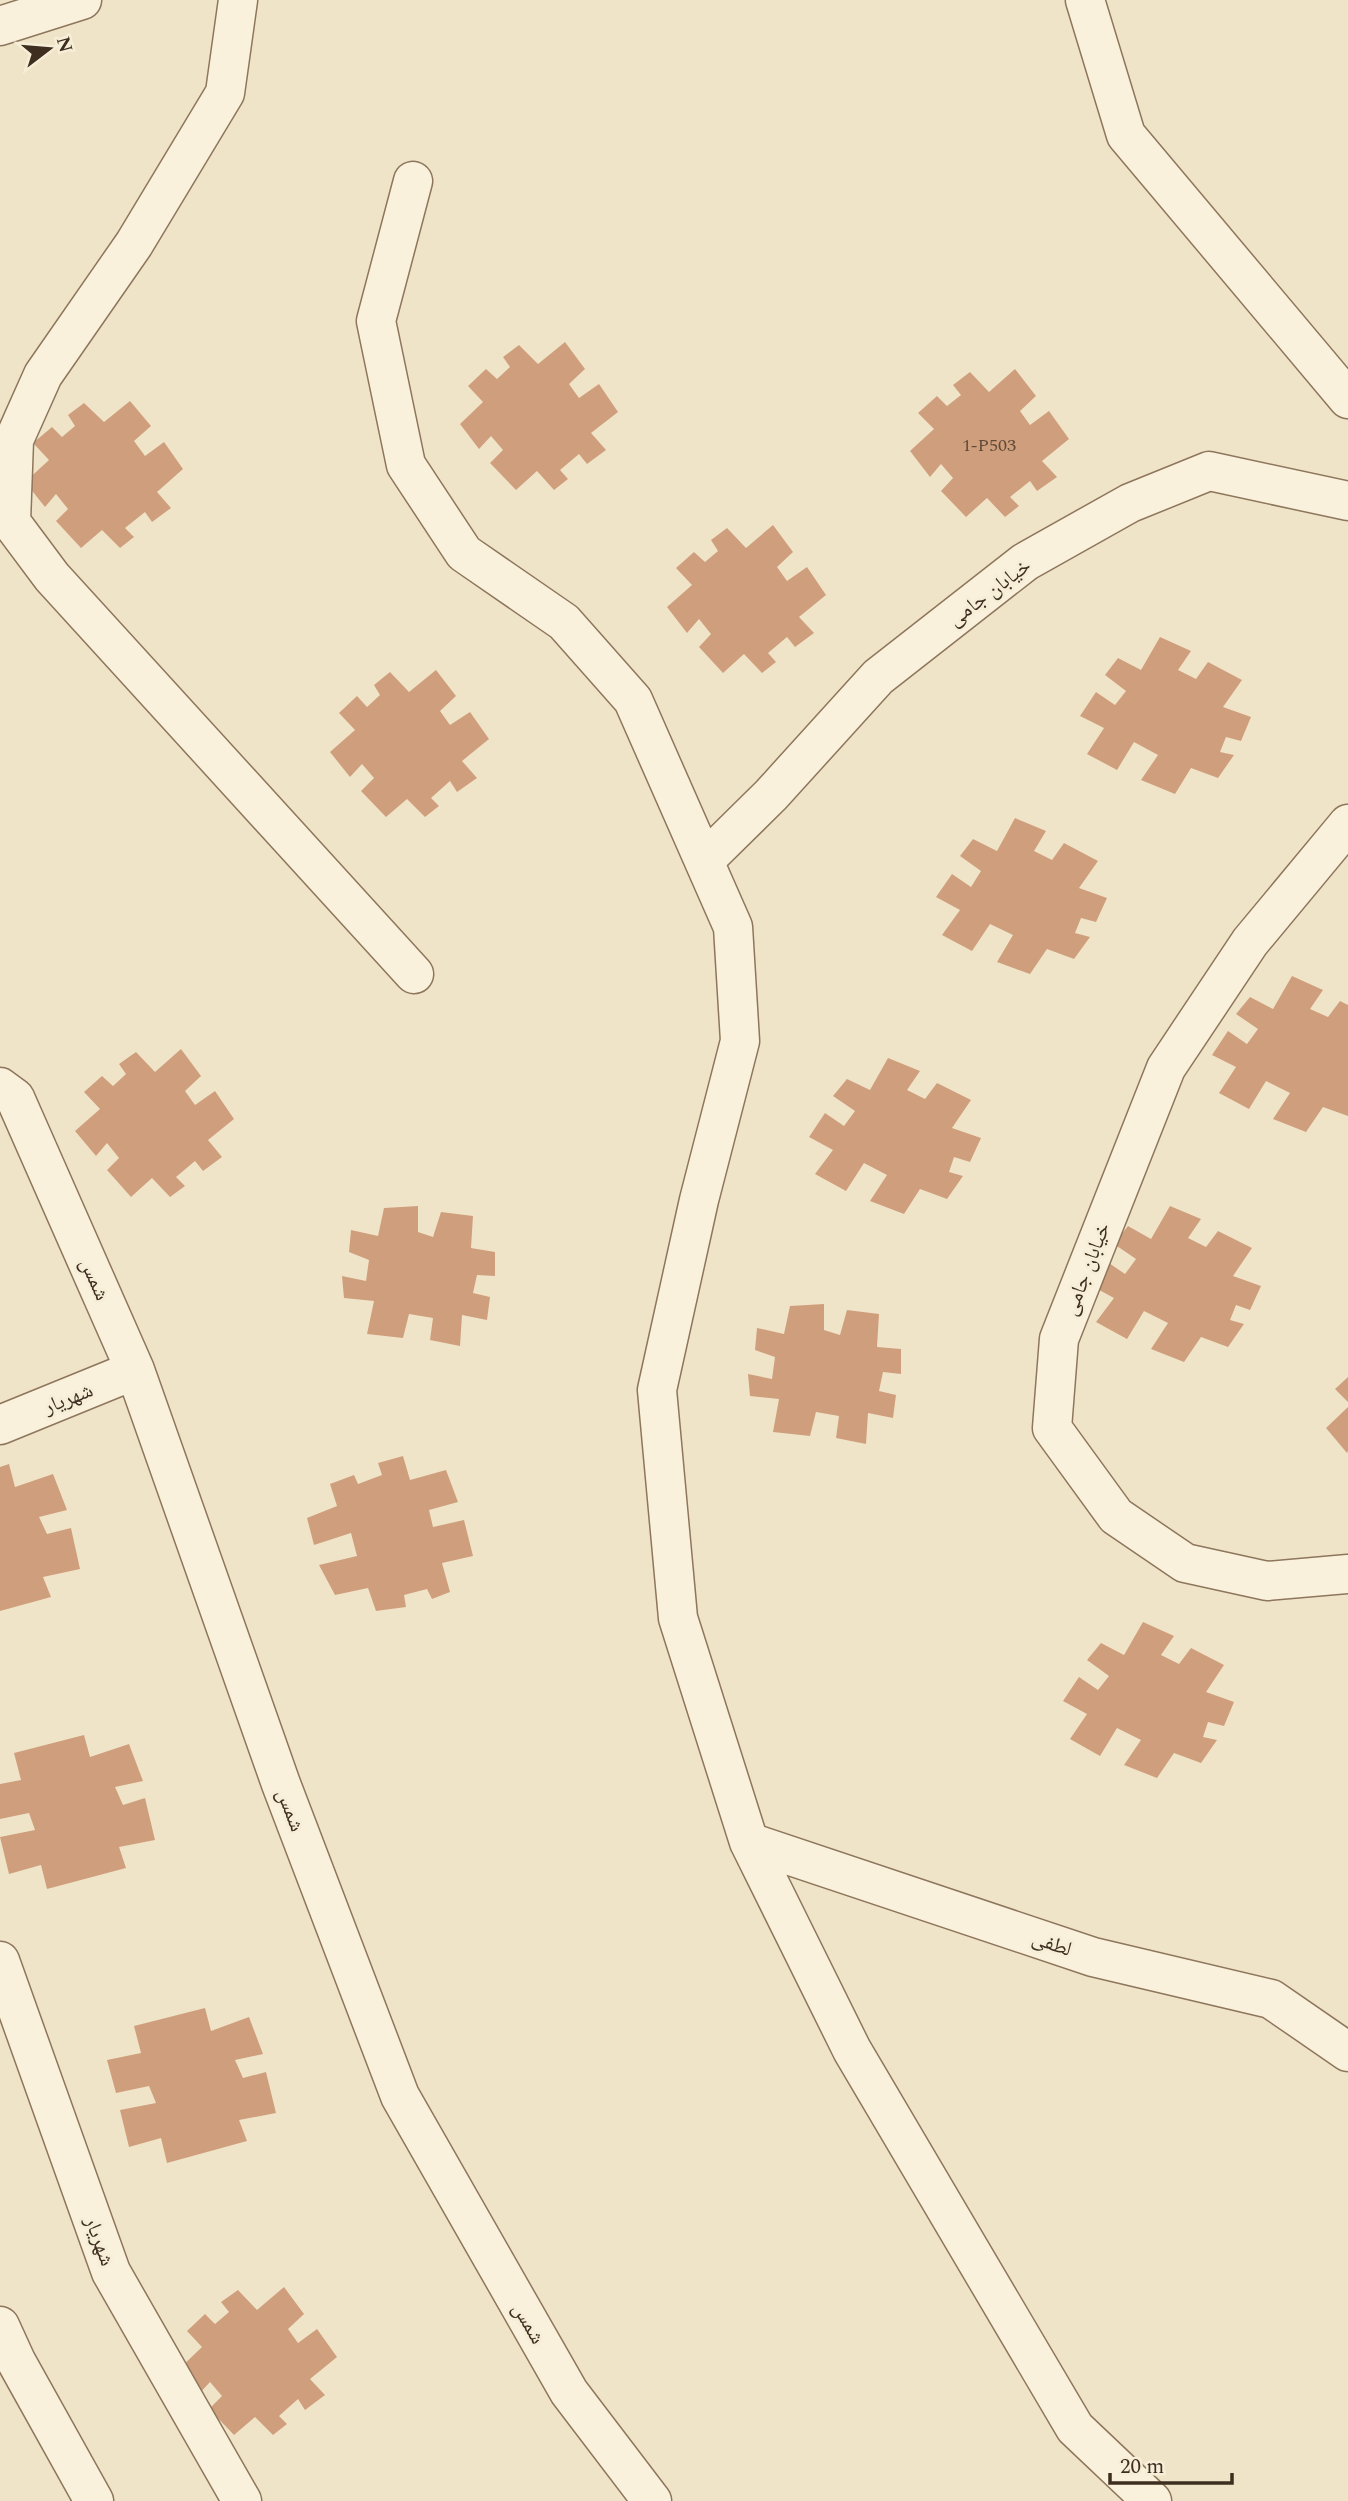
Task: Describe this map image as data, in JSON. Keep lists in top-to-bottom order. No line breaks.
{"streets":{"street":["خیابان جامی","شمس","شهریار","لطفی"]},"crossings":[["شمس","شهریار"]],"house_numbers":["1-P503"],"scale_bar":"20 m","north":"right"}
